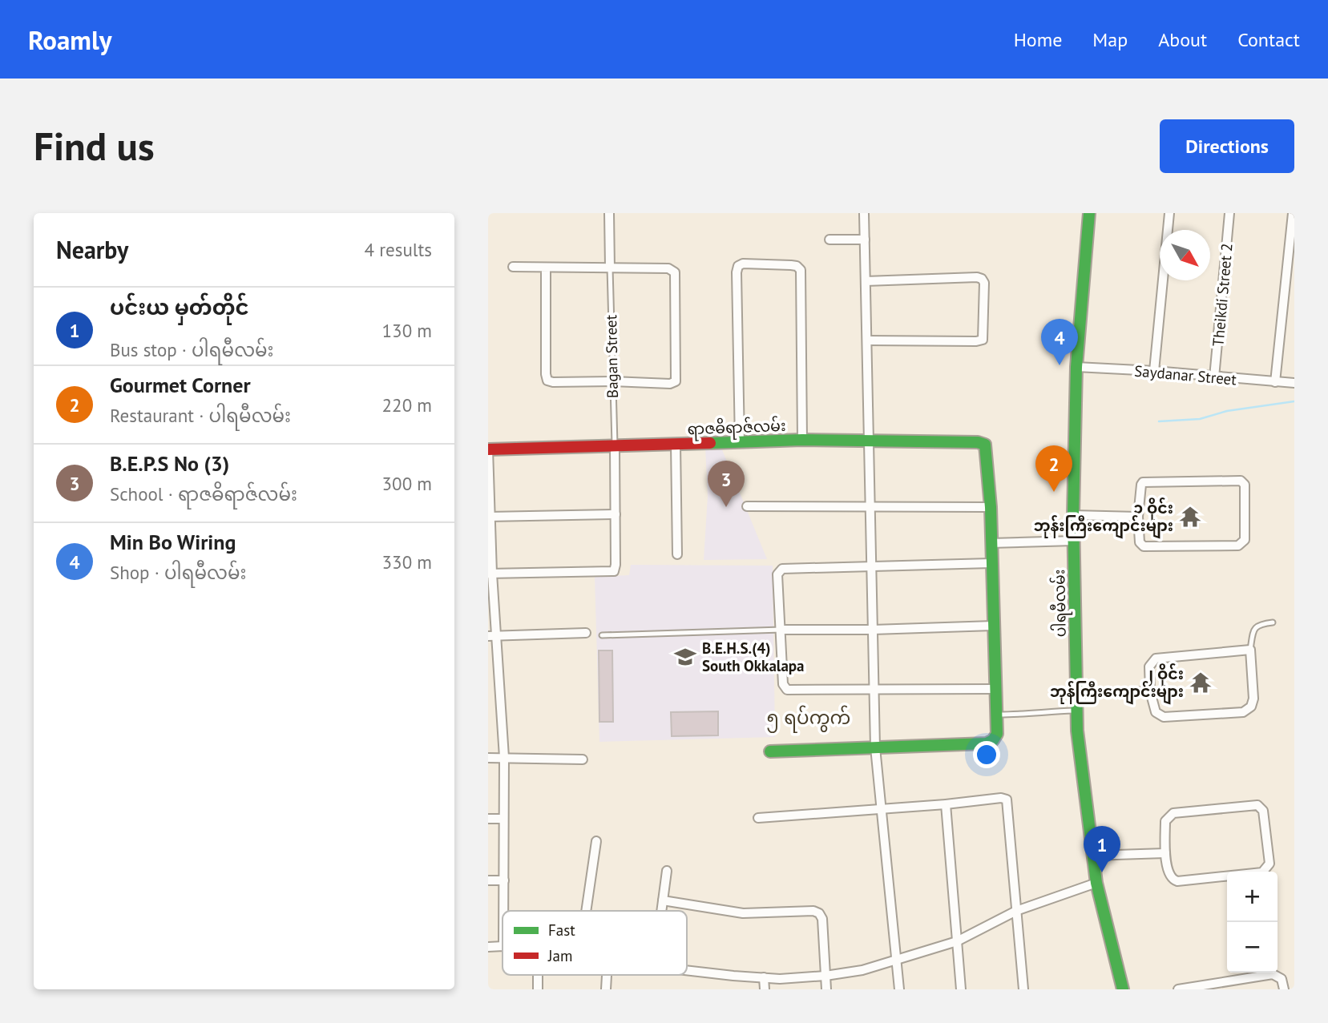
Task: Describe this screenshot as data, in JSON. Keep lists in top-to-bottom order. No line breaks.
{"streets":{"street":["Theikdi Street 2","Saydanar Street","ရာဇဓိရာဇ်လမ်း","ပါရမီလမ်း"],"lane":["Bagan Street"]},"crossings":[["Theikdi Street 2","Saydanar Street"],["Bagan Street","ရာဇဓိရာဇ်လမ်း"],["Saydanar Street","ပါရမီလမ်း"]],"districts":["၅ ရပ်ကွက်"],"places":{"temple":["၁ ဝိုင်း ဘုန်းကြီးကျောင်းများ","၂ ဝိုင်း ဘုန်ကြီးကျောင်းများ"],"school or university":["B.E.H.S.(4) South Okkalapa"]},"legend":["Fast","Jam"],"north":"bottom right","page":{"header":"Roamly","nav":["Home","Map","About","Contact"],"buttons":"Directions","title":"Find us","heading":["Nearby","4 results"],"list":[{"mark":"1","name":"ပင်းယ မှတ်တိုင်","note":"Bus stop · ပါရမီလမ်း","value":"130 m"},{"mark":"2","name":"Gourmet Corner","note":"Restaurant · ပါရမီလမ်း","value":"220 m"},{"mark":"3","name":"B.E.P.S No (3)","note":"School · ရာဇဓိရာဇ်လမ်း","value":"300 m"},{"mark":"4","name":"Min Bo Wiring","note":"Shop · ပါရမီလမ်း","value":"330 m"}],"pins":["4","2","3","1"],"map_buttons":["+","−"]}}
